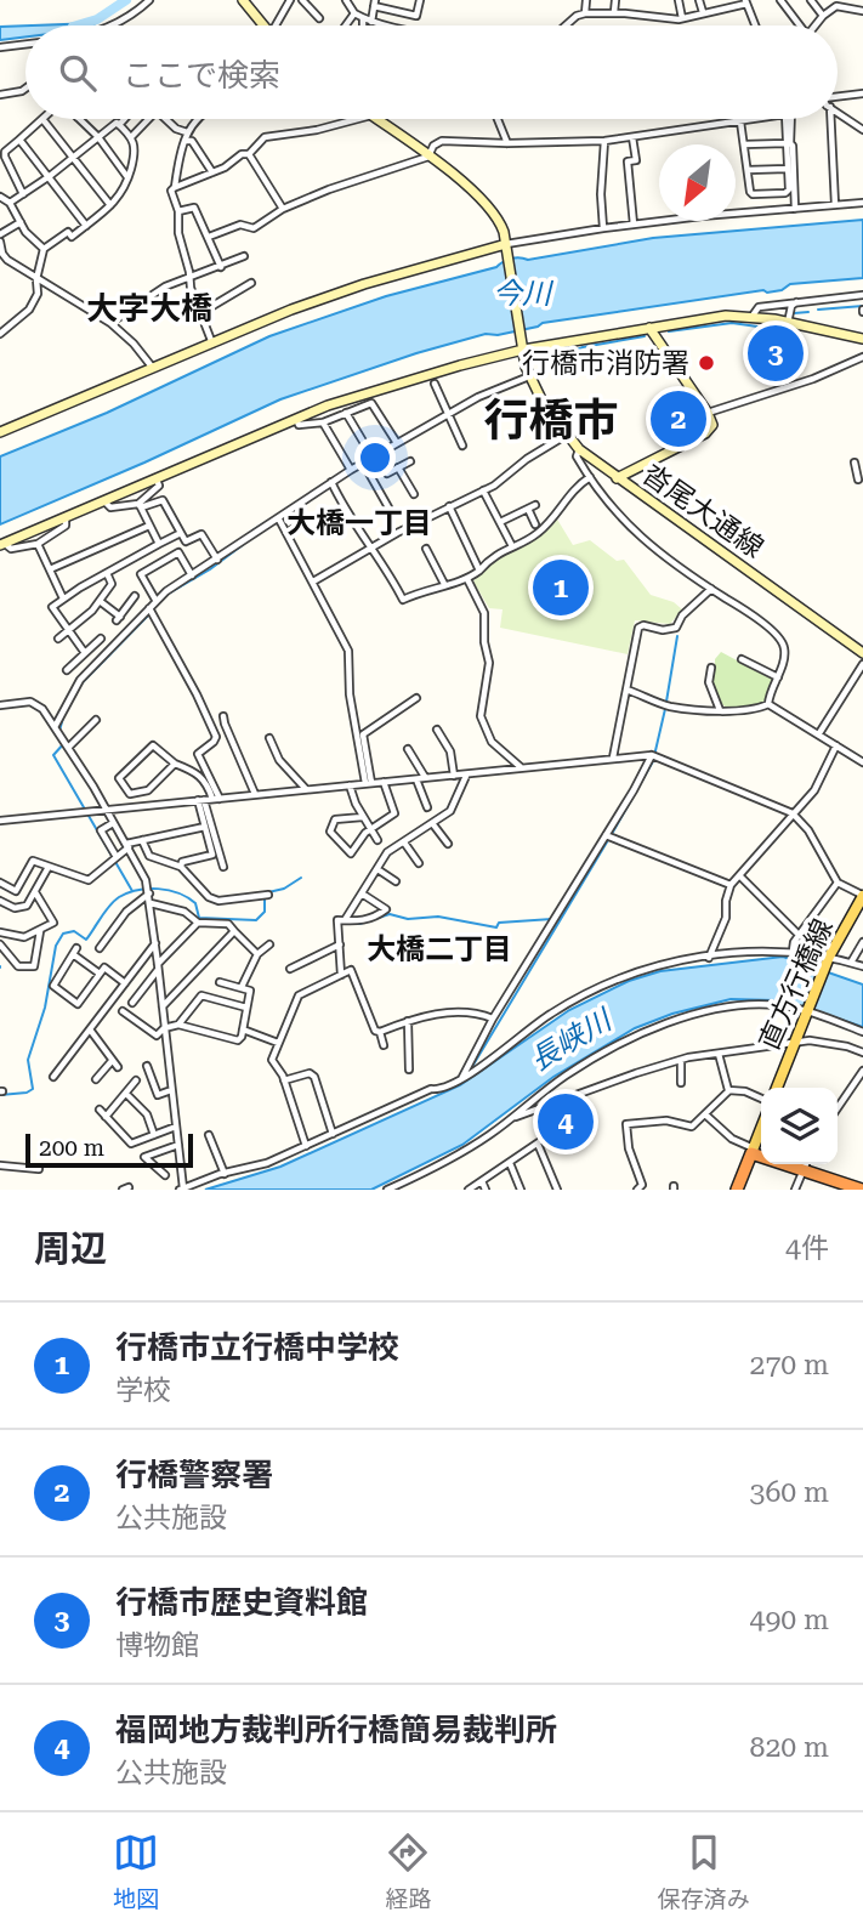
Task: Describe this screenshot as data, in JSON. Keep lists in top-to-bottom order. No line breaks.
{"streets":{"main road":["直方行橋線"],"street":["沓尾大通線"]},"districts":["大字大橋","行橋市","大橋一丁目","大橋二丁目"],"water":["今川","長峡川"],"places":["行橋市消防署"],"scale_bar":"200 m","north":"bottom left","page":{"search":"ここで検索","pins":["3","2","1","4"],"scale":"200 m","heading":["周辺","4件"],"list":[{"mark":"1","name":"行橋市立行橋中学校","note":"学校","value":"270 m"},{"mark":"2","name":"行橋警察署","note":"公共施設","value":"360 m"},{"mark":"3","name":"行橋市歴史資料館","note":"博物館","value":"490 m"},{"mark":"4","name":"福岡地方裁判所行橋簡易裁判所","note":"公共施設","value":"820 m"}],"nav":["地図","経路","保存済み"]}}
